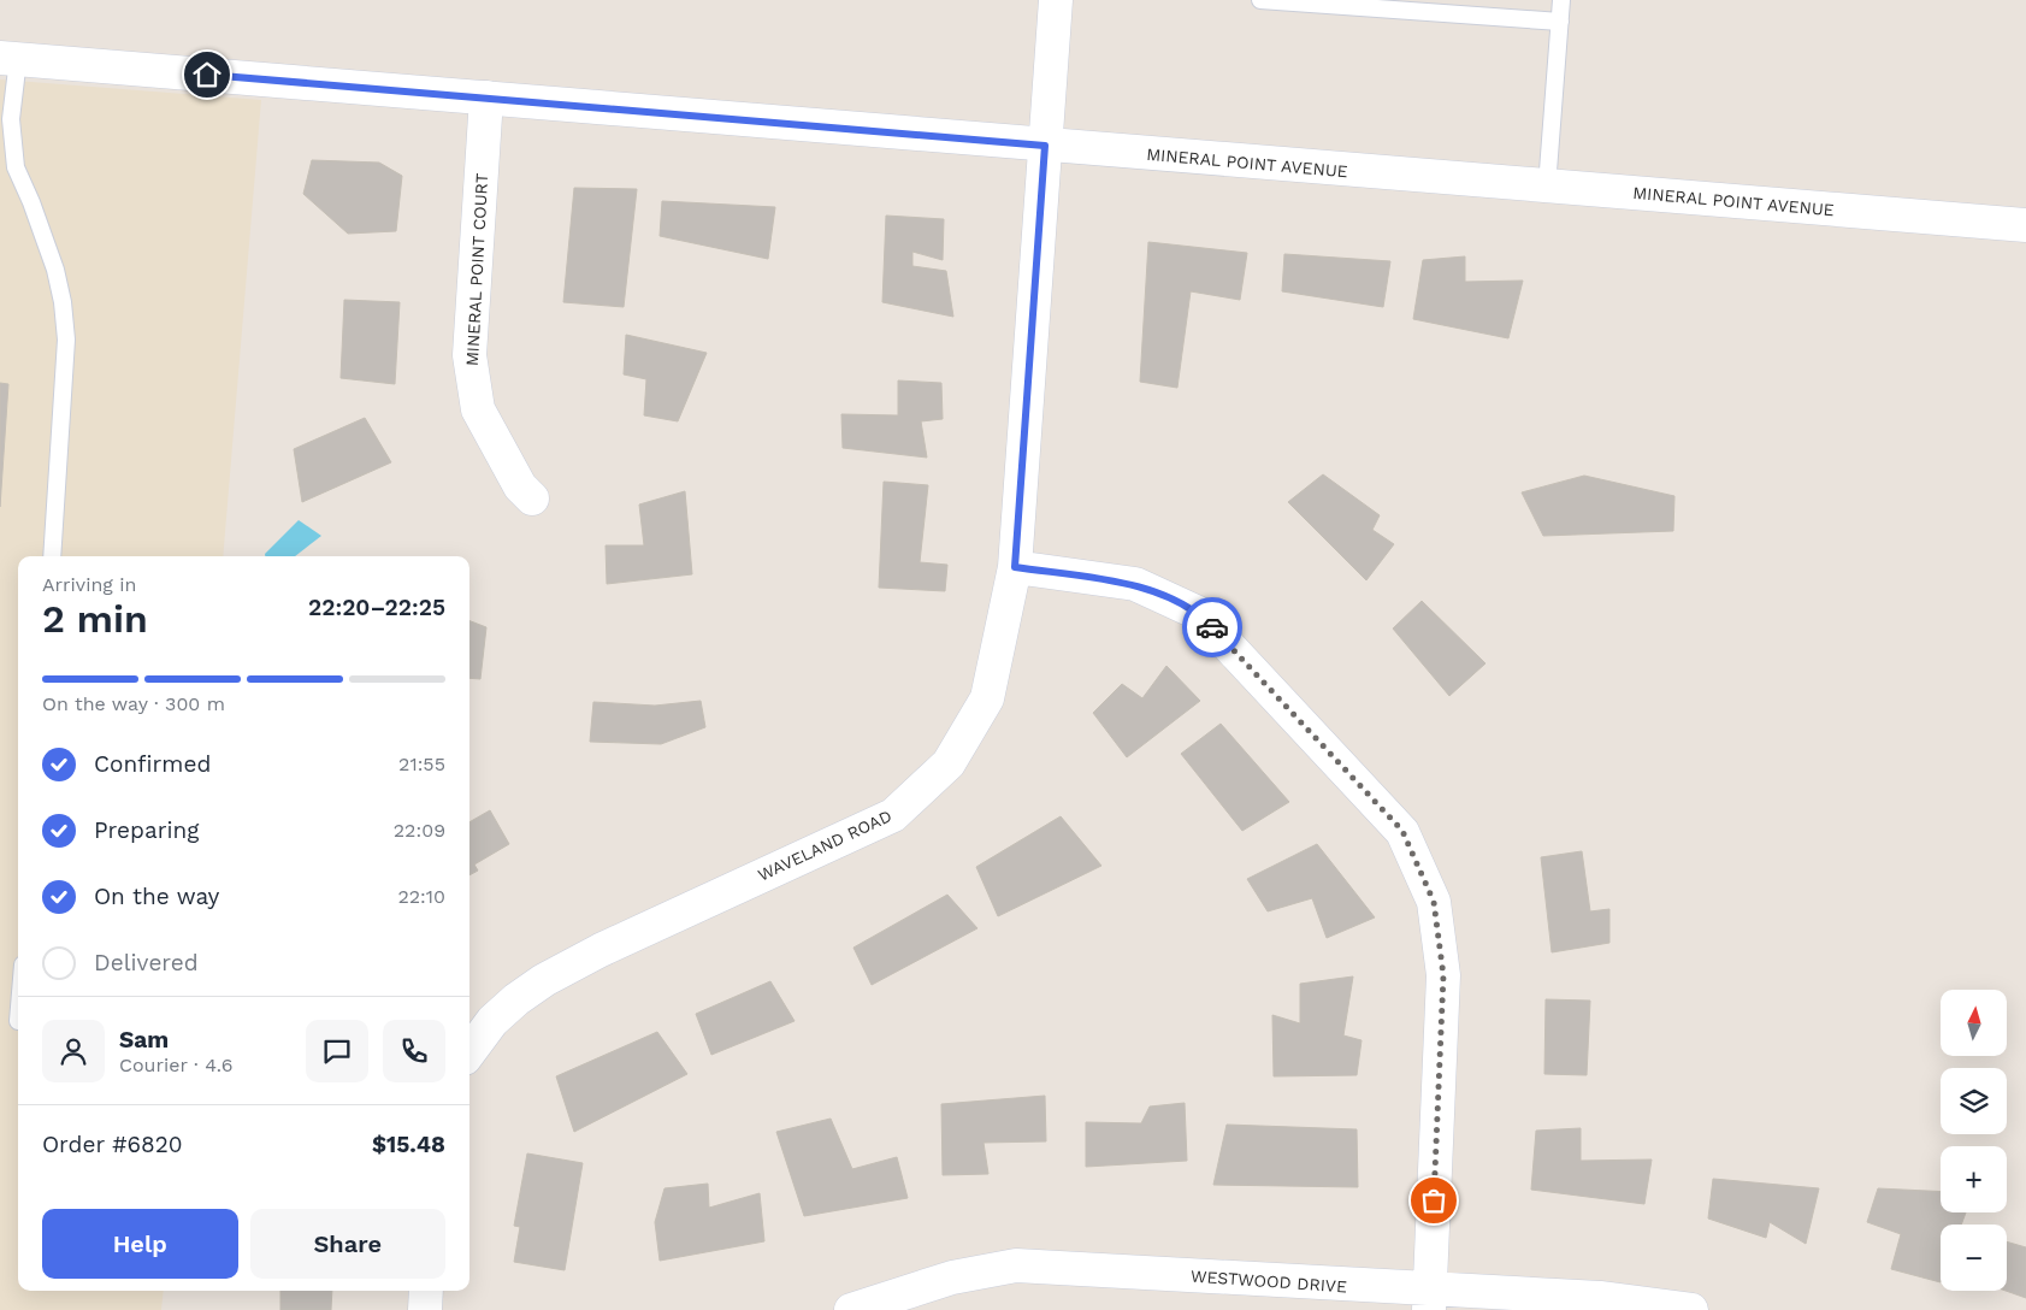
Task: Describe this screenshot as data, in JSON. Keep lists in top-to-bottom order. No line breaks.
{"streets":{"street":["MINERAL POINT AVENUE","MINERAL POINT COURT","WAVELAND ROAD","WESTWOOD DRIVE"]},"crossings":[["MINERAL POINT AVENUE","MINERAL POINT COURT"],["MINERAL POINT AVENUE","WAVELAND ROAD"]],"north":"top","page":{"heading":["2 min","Arriving in","22:20–22:25"],"panel":["Sam","Courier · 4.6","Order #6820","$15.48"],"bar":"On the way · 300 m","list":[["Confirmed","21:55"],["Preparing","22:09"],["On the way","22:10"],"Delivered"],"map_buttons":["+","−"],"buttons":["Help","Share"]}}
